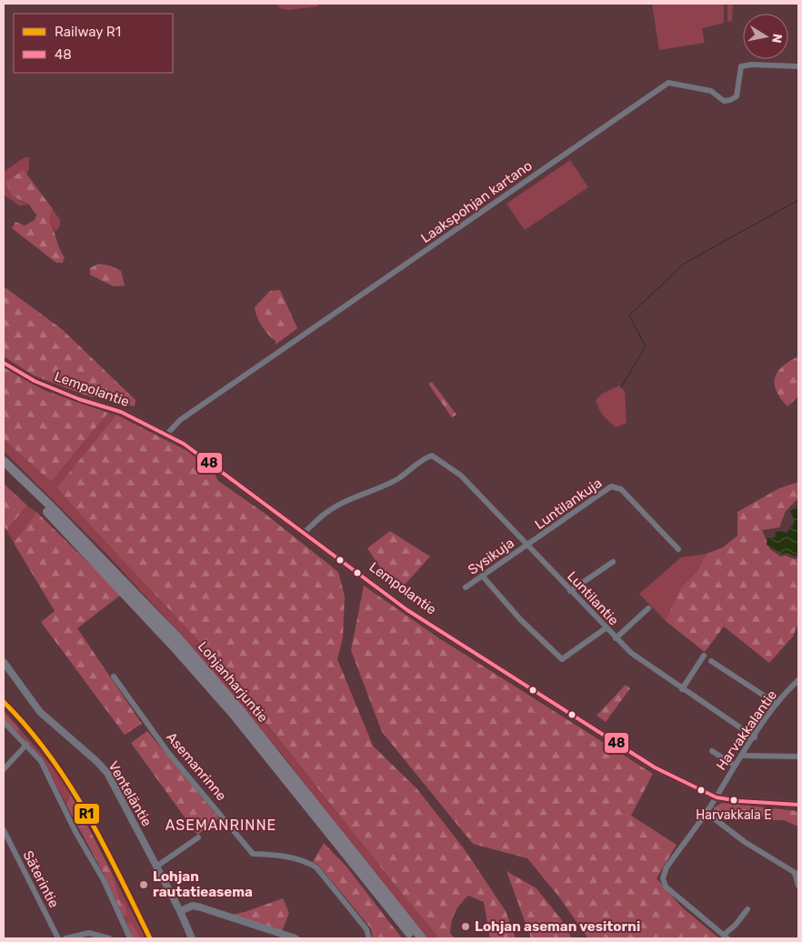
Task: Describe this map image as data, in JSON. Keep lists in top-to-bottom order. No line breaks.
{"streets":{"highway":["Lohjanharjuntie"],"street":["Laakspohjan kartano","Lempolantie","Luntilankuja","Sysikuja","Luntilantie","Harvakkalantie","Asemanrinne","Venteläntie","Säterintie"]},"crossings":[["Laakspohjan kartano","Lempolantie"],["Lempolantie","Luntilantie"],["Lempolantie","Harvakkalantie"],["Luntilankuja","Sysikuja"],["Luntilankuja","Luntilantie"],["Sysikuja","Luntilantie"],["Luntilantie","Harvakkalantie"]],"districts":["ASEMANRINNE"],"places":["Harvakkala E","Lohjan rautatieasema","Lohjan aseman vesitorni"],"lines":["transit line 48","rail line R1"],"legend":["Railway R1","48"],"north":"right"}
